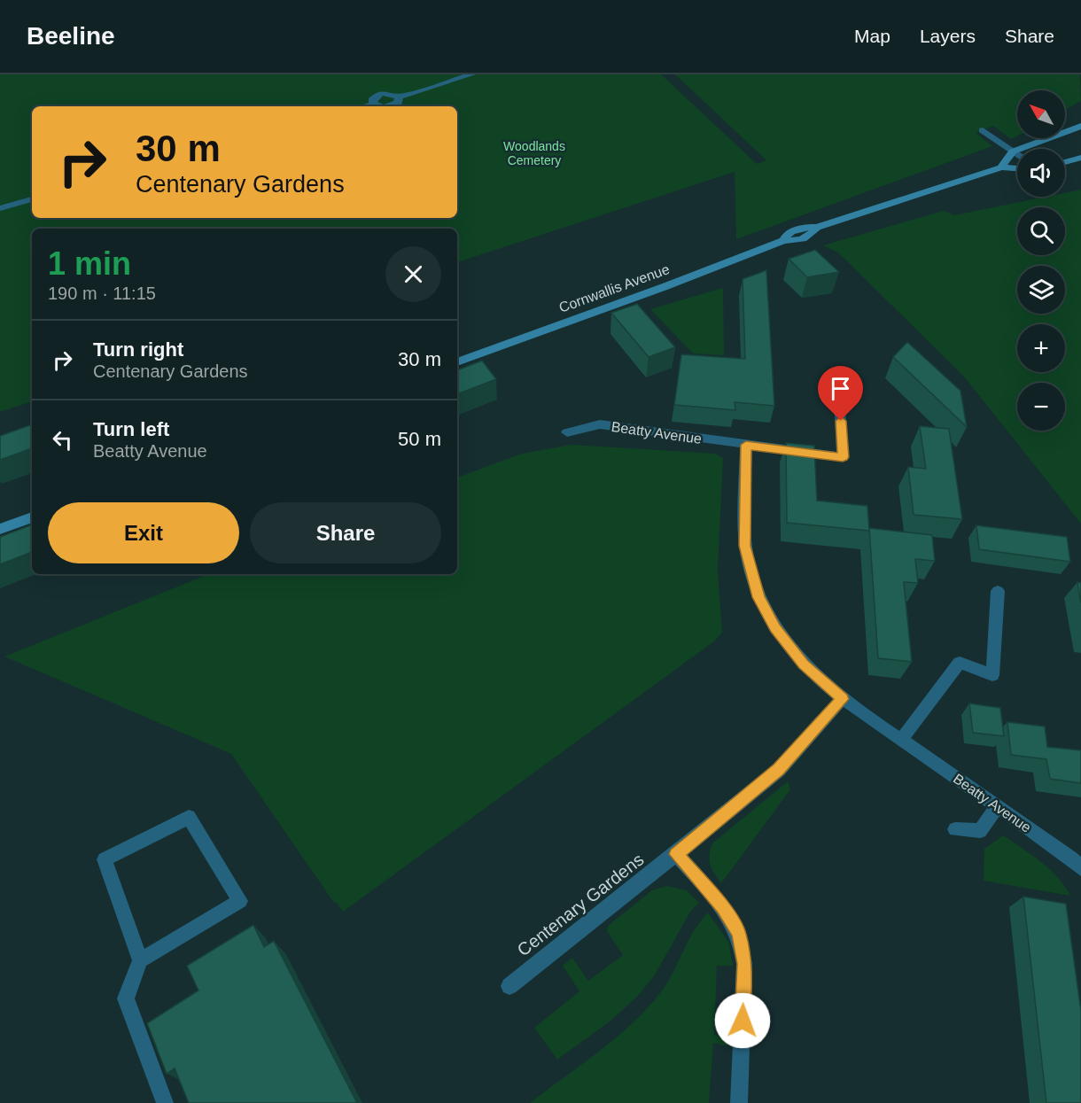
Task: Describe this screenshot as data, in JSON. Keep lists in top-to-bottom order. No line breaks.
{"streets":{"street":["Cornwallis Avenue","Beatty Avenue","Centenary Gardens"]},"crossings":[["Beatty Avenue","Centenary Gardens"]],"parks":["Woodlands Cemetery"],"north":"top left","page":{"header":"Beeline","nav":["Map","Layers","Share"],"map_buttons":["+","−"],"turn":["30 m","Centenary Gardens"],"heading":["1 min","190 m · 11:15"],"list":[{"name":"Turn right","note":"Centenary Gardens","value":"30 m"},{"name":"Turn left","note":"Beatty Avenue","value":"50 m"}],"buttons":["Exit","Share"]}}
